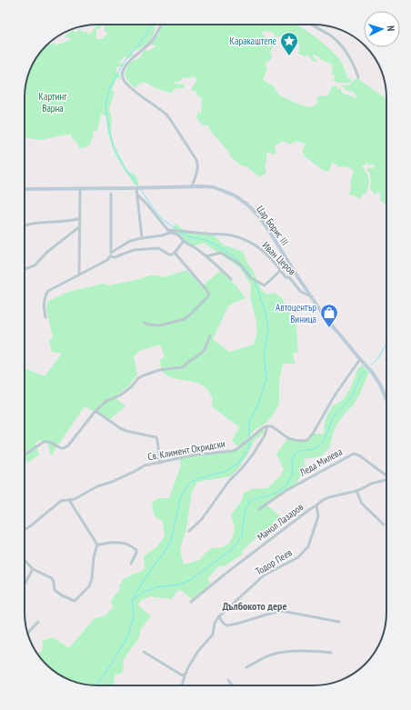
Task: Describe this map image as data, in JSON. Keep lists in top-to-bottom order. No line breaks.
{"streets":{"street":["Цар Борис III","Иван Церов","Св. Климент Охридски","Леда Милева","Манол Лазаров","Тодор Пеев"]},"crossings":[["Цар Борис III","Иван Церов"],["Манол Лазаров","Тодор Пеев"]],"districts":["Дълбокото дере"],"parks":["Картинг Варна"],"places":{"place":["Каракаштепе"],"shop":["Автоцентър Виница"]},"north":"right"}
